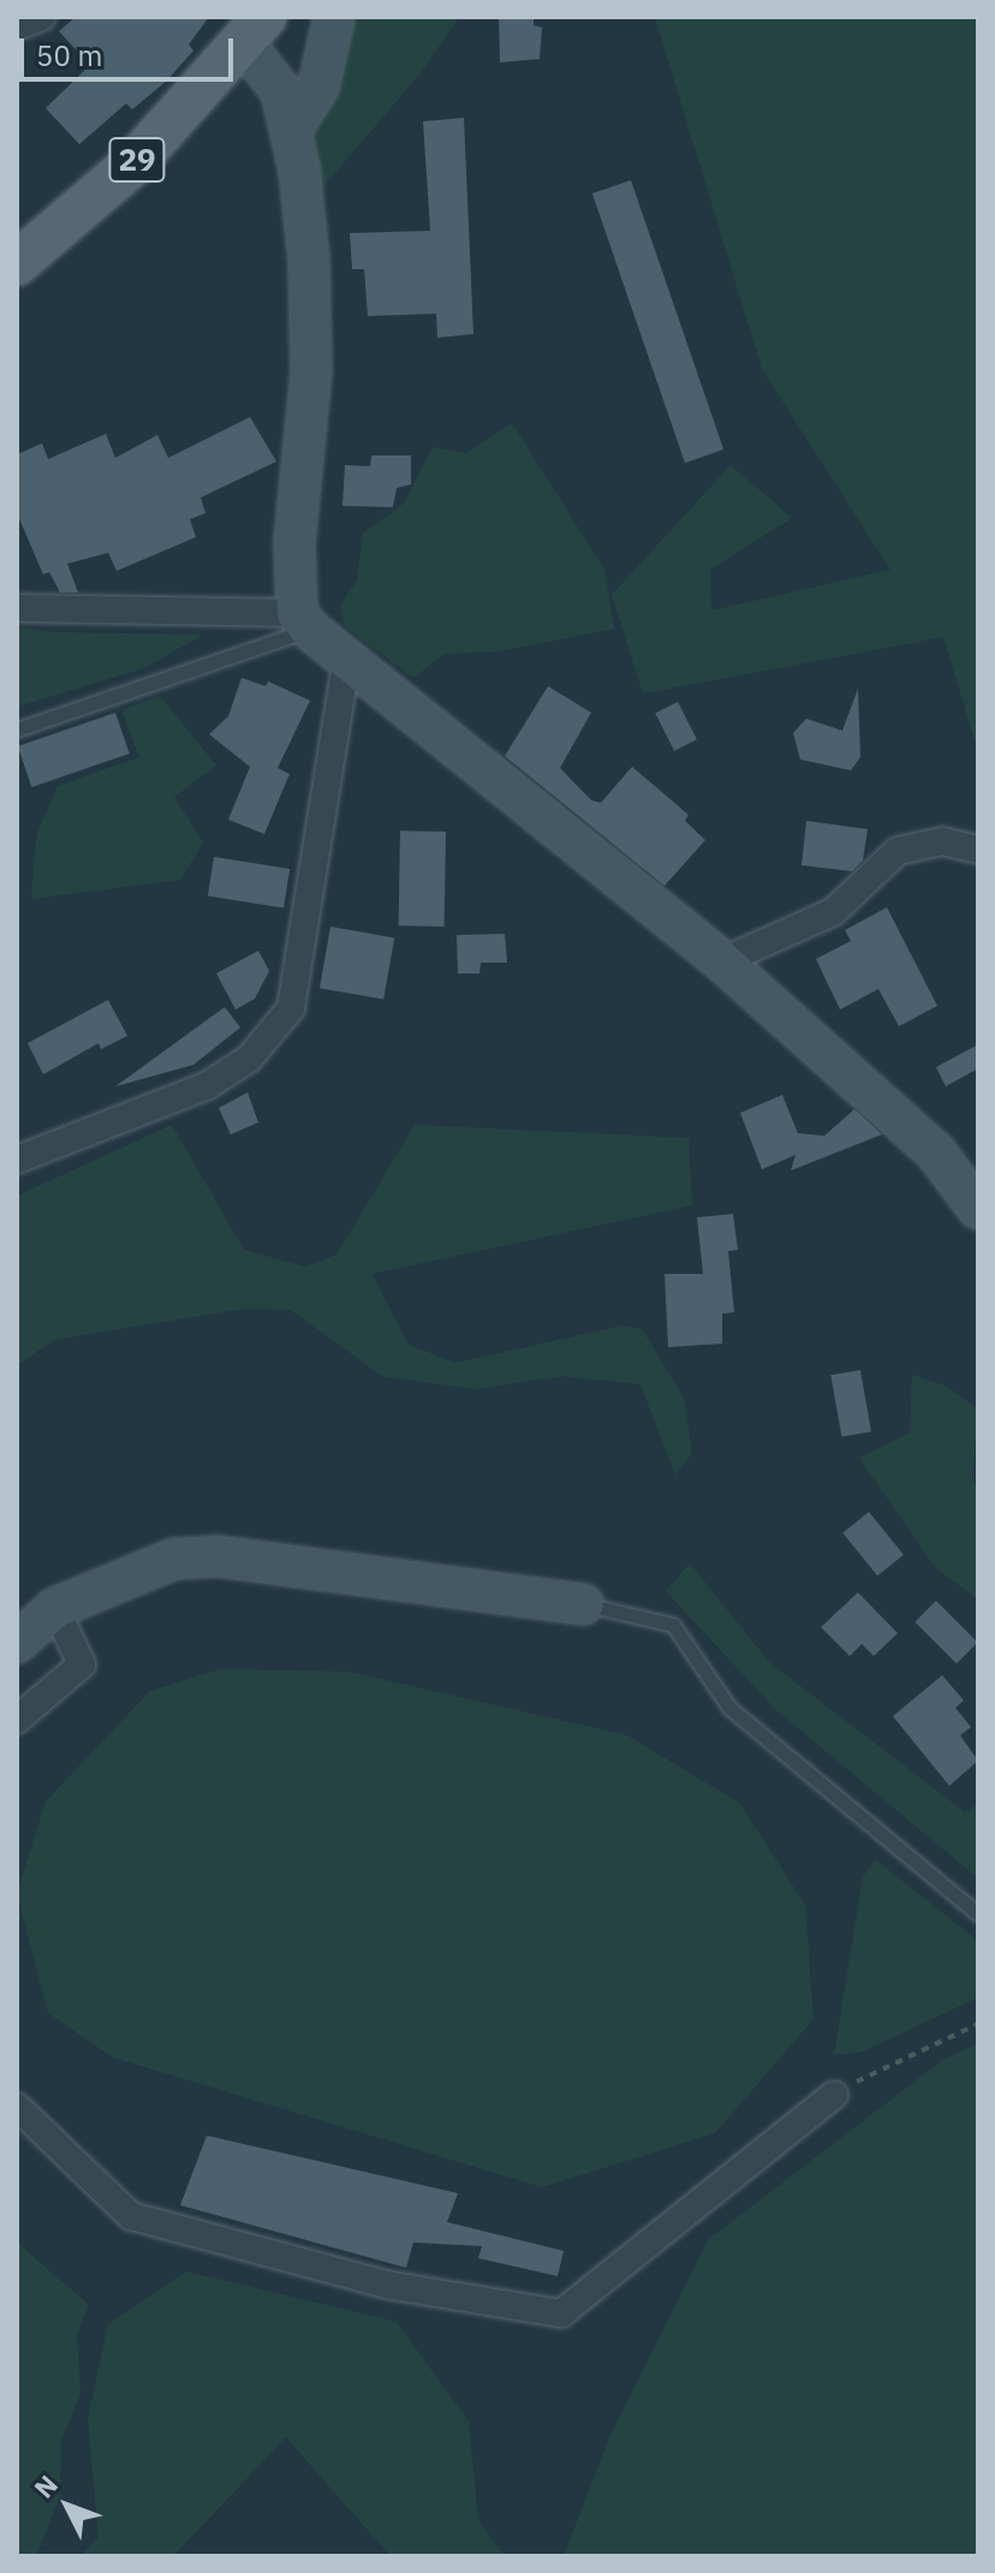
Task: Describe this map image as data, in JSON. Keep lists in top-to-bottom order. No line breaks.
{"streets":{"main road":["29"]},"scale_bar":"50 m","north":"top left"}
